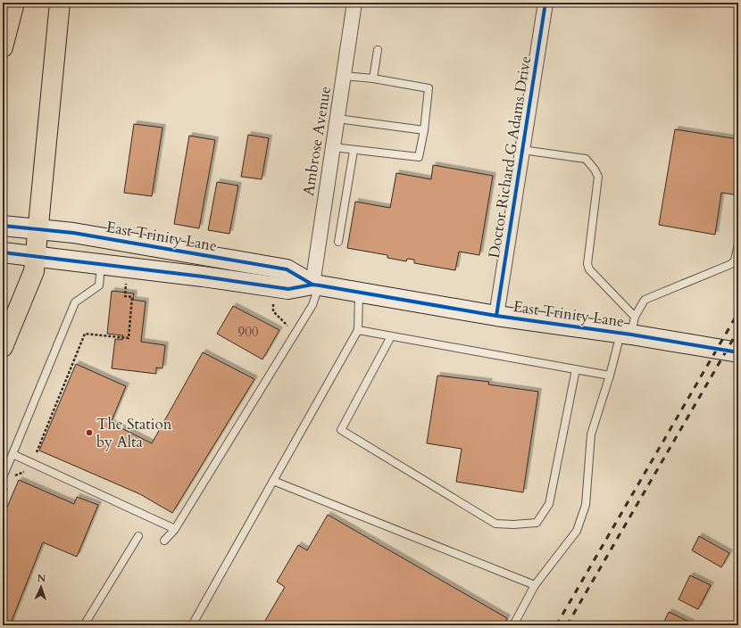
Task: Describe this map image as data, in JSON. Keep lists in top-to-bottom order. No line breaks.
{"streets":{"main road":["East Trinity Lane"],"street":["Ambrose Avenue","Doctor Richard G Adams Drive"]},"crossings":[["Ambrose Avenue","East Trinity Lane"],["Doctor Richard G Adams Drive","East Trinity Lane"]],"places":["The Station by Alta"],"house_numbers":["900"],"north":"top"}
